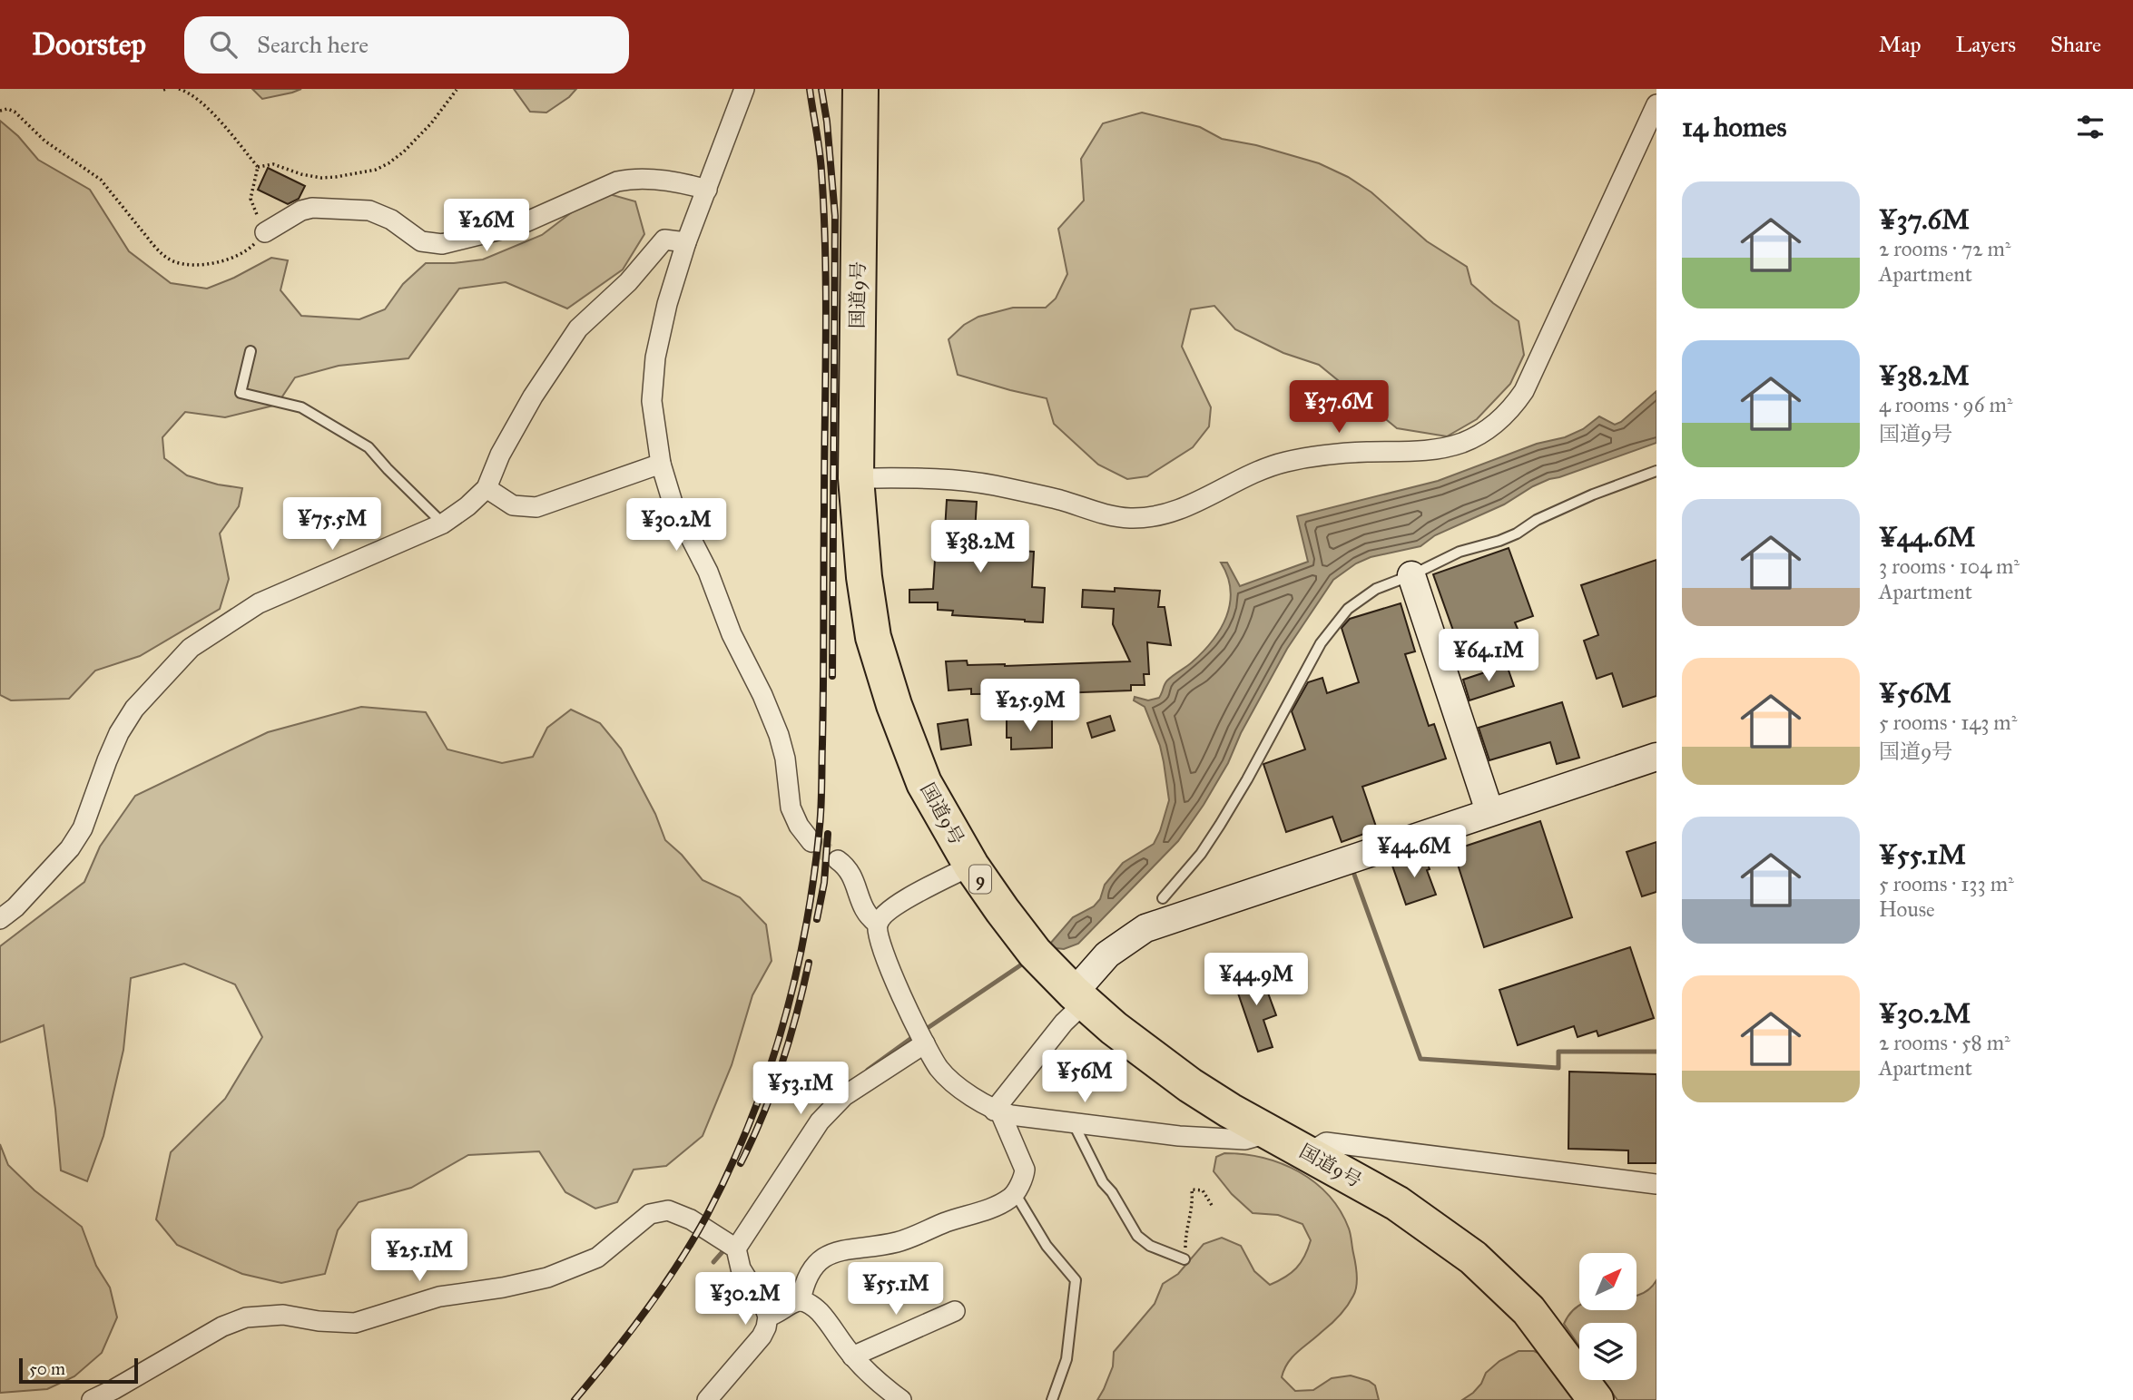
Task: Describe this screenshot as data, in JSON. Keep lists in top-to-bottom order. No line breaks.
{"streets":{"highway":["国道9号","9"]},"scale_bar":"50 m","north":"top right","page":{"header":"Doorstep","search":"Search here","nav":["Map","Layers","Share"],"heading":"14 homes","list":[{"name":"¥37.6M","note":"2 rooms · 72 m² · Apartment"},{"name":"¥38.2M","note":"4 rooms · 96 m² · 国道9号"},{"name":"¥44.6M","note":"3 rooms · 104 m² · Apartment"},{"name":"¥56M","note":"5 rooms · 143 m² · 国道9号"},{"name":"¥55.1M","note":"5 rooms · 133 m² · House"},{"name":"¥30.2M","note":"2 rooms · 58 m² · Apartment"}],"price":["¥26M","¥37.6M","¥75.5M","¥30.2M","¥38.2M","¥64.1M","¥25.9M","¥44.6M","¥44.9M","¥56M","¥53.1M","¥25.1M","¥55.1M","¥30.2M"],"scale":"50 m"}}
